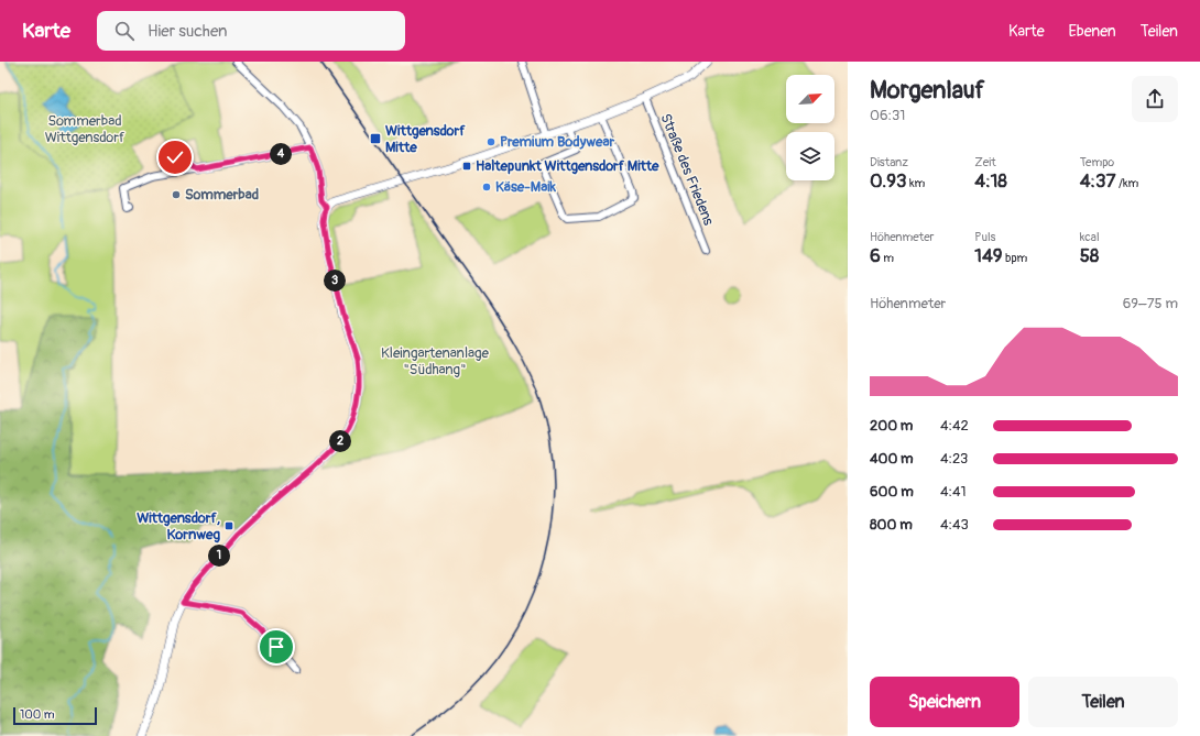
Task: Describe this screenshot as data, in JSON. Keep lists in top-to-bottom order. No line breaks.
{"streets":{"street":["Straße des Friedens"]},"parks":["Sommerbad Wittgensdorf","Kleingartenanlage \"Südhang\""],"places":{"transit":["Wittgensdorf Mitte","Haltepunkt Wittgensdorf Mitte","Wittgensdorf, Kornweg"],"other":["Premium Bodywear","Käse-Maik","Sommerbad"]},"scale_bar":"100 m","north":"top right","page":{"header":"Karte","search":"Hier suchen","nav":["Karte","Ebenen","Teilen"],"heading":["Morgenlauf","06:31"],"stats":[["Distanz","0.93 km"],["Zeit","4:18"],["Tempo","4:37 /km"],["Höhenmeter","6 m"],["Puls","149 bpm"],["kcal","58"]],"pins":["4","3","2","1"],"chart":["Höhenmeter","69–75 m"],"list":[{"name":"200 m","note":"4:42"},{"name":"400 m","note":"4:23"},{"name":"600 m","note":"4:41"},{"name":"800 m","note":"4:43"}],"buttons":["Speichern","Teilen"],"scale":"100 m"}}
